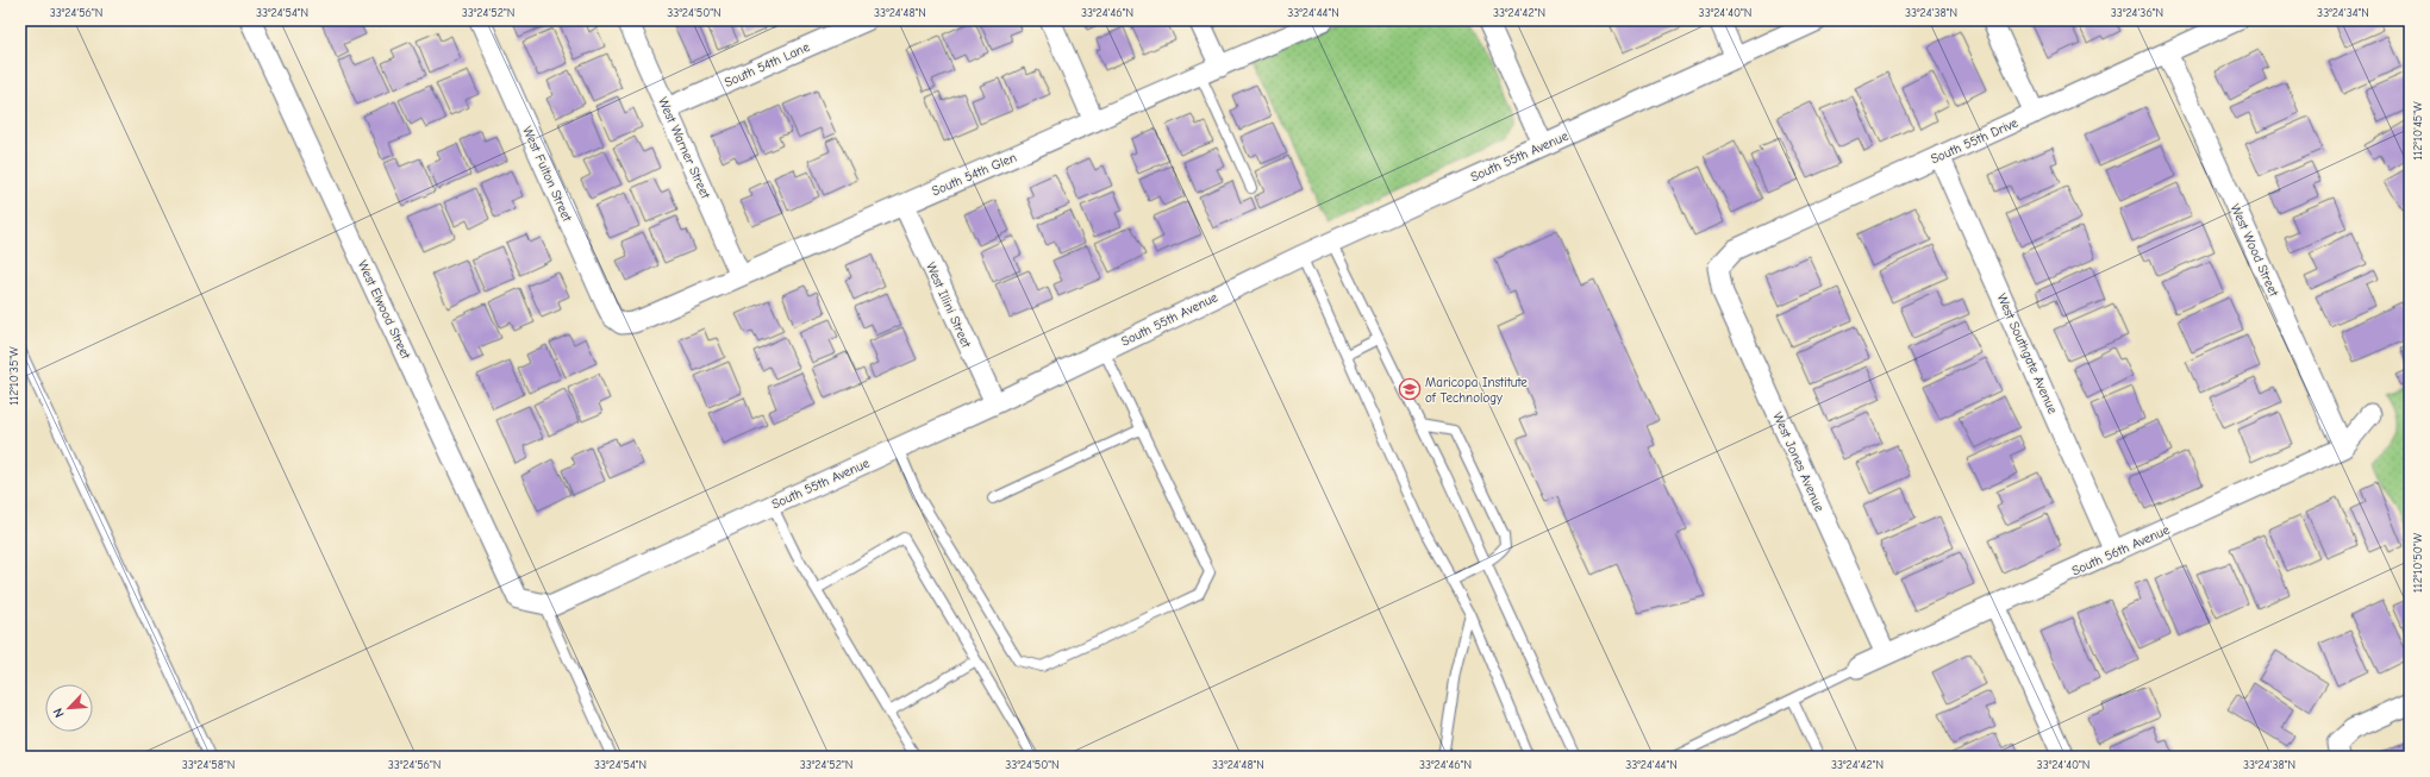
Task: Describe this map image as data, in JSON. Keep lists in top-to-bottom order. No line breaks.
{"streets":{"street":["South 54th Lane","South 55th Drive","West Warner Street","South 55th Avenue","West Fulton Street","South 54th Glen","West Wood Street","West Illini Street","West Elwood Street","West Southgate Avenue","West Jones Avenue","South 56th Avenue"]},"crossings":[["South 54th Lane","West Warner Street"],["South 55th Drive","West Wood Street"],["South 55th Drive","West Southgate Avenue"],["South 55th Drive","West Jones Avenue"],["West Warner Street","South 54th Glen"],["South 55th Avenue","West Illini Street"],["South 55th Avenue","West Elwood Street"],["West Fulton Street","South 54th Glen"],["South 54th Glen","West Illini Street"],["West Wood Street","South 56th Avenue"],["West Southgate Avenue","South 56th Avenue"],["West Jones Avenue","South 56th Avenue"]],"places":{"school or university":["Maricopa Institute of Technology"]},"north":"bottom left","coordinates":["33°24'56\"N","33°24'54\"N","33°24'52\"N","33°24'50\"N","33°24'48\"N","33°24'46\"N","33°24'44\"N","33°24'42\"N","33°24'40\"N","33°24'38\"N","33°24'36\"N","33°24'34\"N","112°10'45\"W","112°10'35\"W","112°10'50\"W","33°24'58\"N"]}
